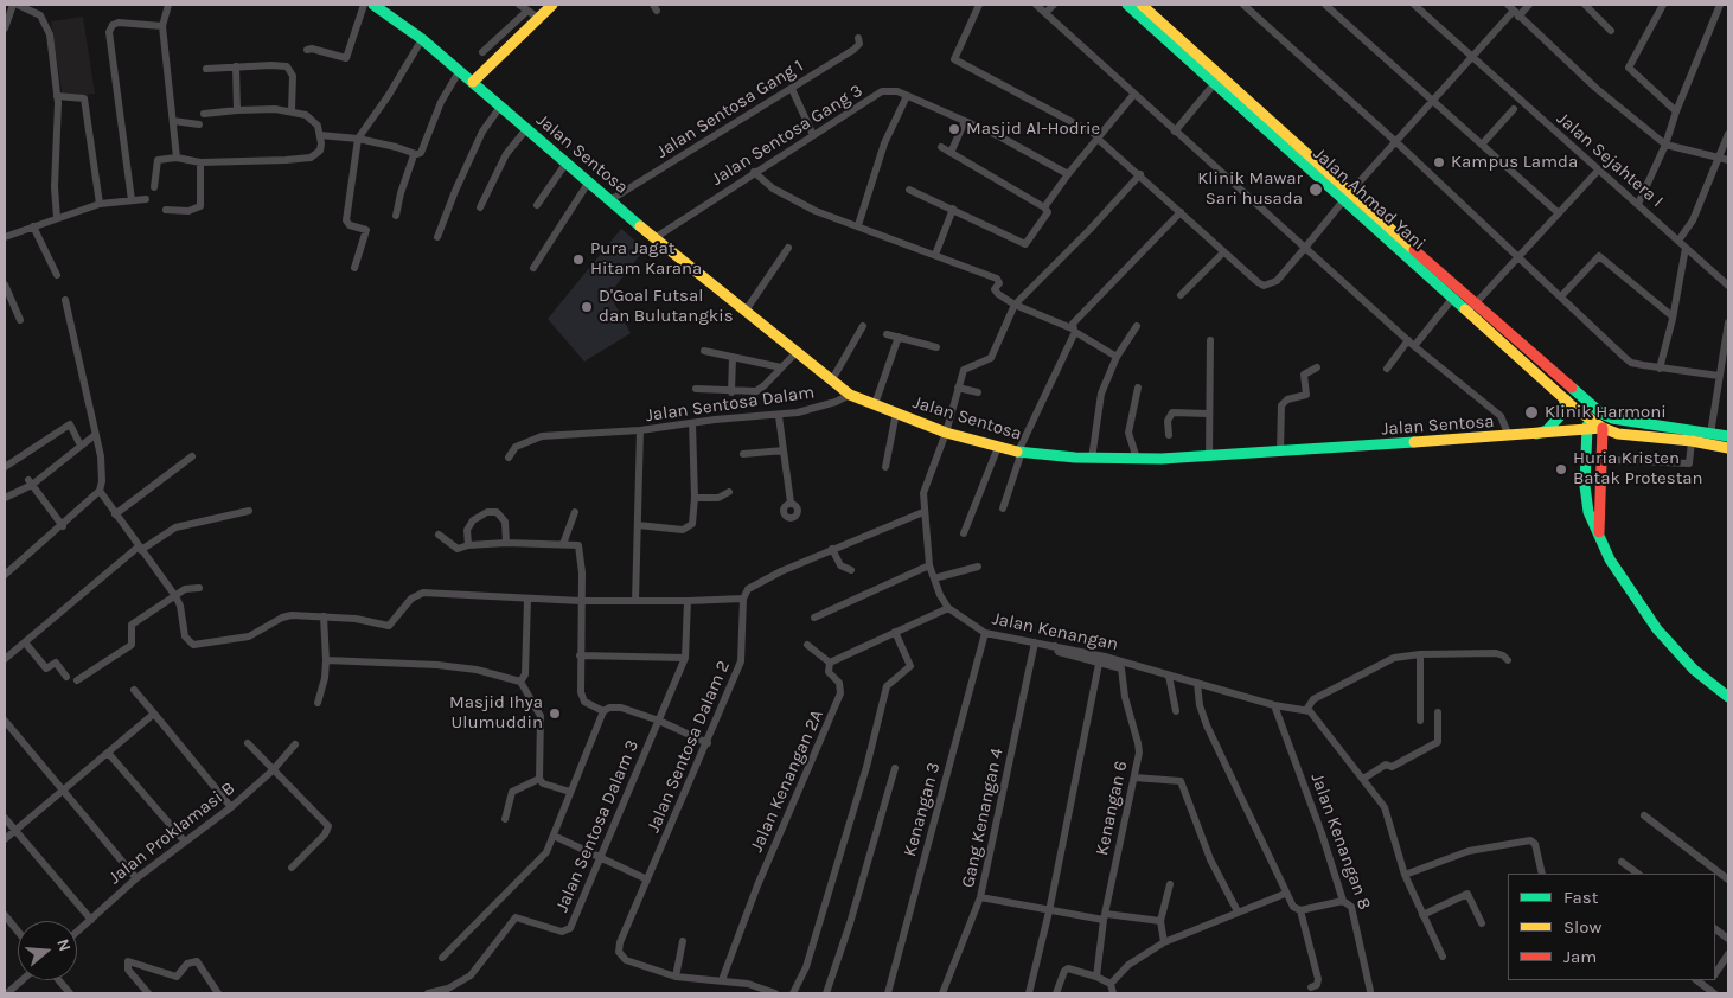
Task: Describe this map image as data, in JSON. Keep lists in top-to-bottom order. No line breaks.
{"streets":{"street":["Jalan Sentosa Gang 1","Jalan Sentosa Gang 3","Jalan Sentosa","Jalan Sejahtera I","Jalan Ahmad Yani","Jalan Sentosa Dalam","Jalan Kenangan","Jalan Sentosa Dalam 2","Jalan Kenangan 2A","Kenangan 6","Kenangan 3","Gang Kenangan 4","Jalan Sentosa Dalam 3","Jalan Proklamasi B","Jalan Kenangan 8"]},"crossings":[["Jalan Sentosa Gang 1","Jalan Sentosa"],["Jalan Sentosa Gang 3","Jalan Sentosa"],["Jalan Sentosa","Jalan Ahmad Yani"],["Jalan Sentosa","Jalan Sentosa Dalam"],["Jalan Kenangan","Kenangan 6"],["Jalan Kenangan","Kenangan 3"],["Jalan Kenangan","Gang Kenangan 4"],["Jalan Kenangan","Jalan Kenangan 8"]],"places":["Masjid Al-Hodrie","Kampus Lamda","Klinik Mawar Sari husada","Pura Jagat Hitam Karana","D'Goal Futsal dan Bulutangkis","Klinik Harmoni","Huria Kristen Batak Protestan","Masjid Ihya Ulumuddin"],"legend":["Fast","Slow","Jam"],"north":"right"}
